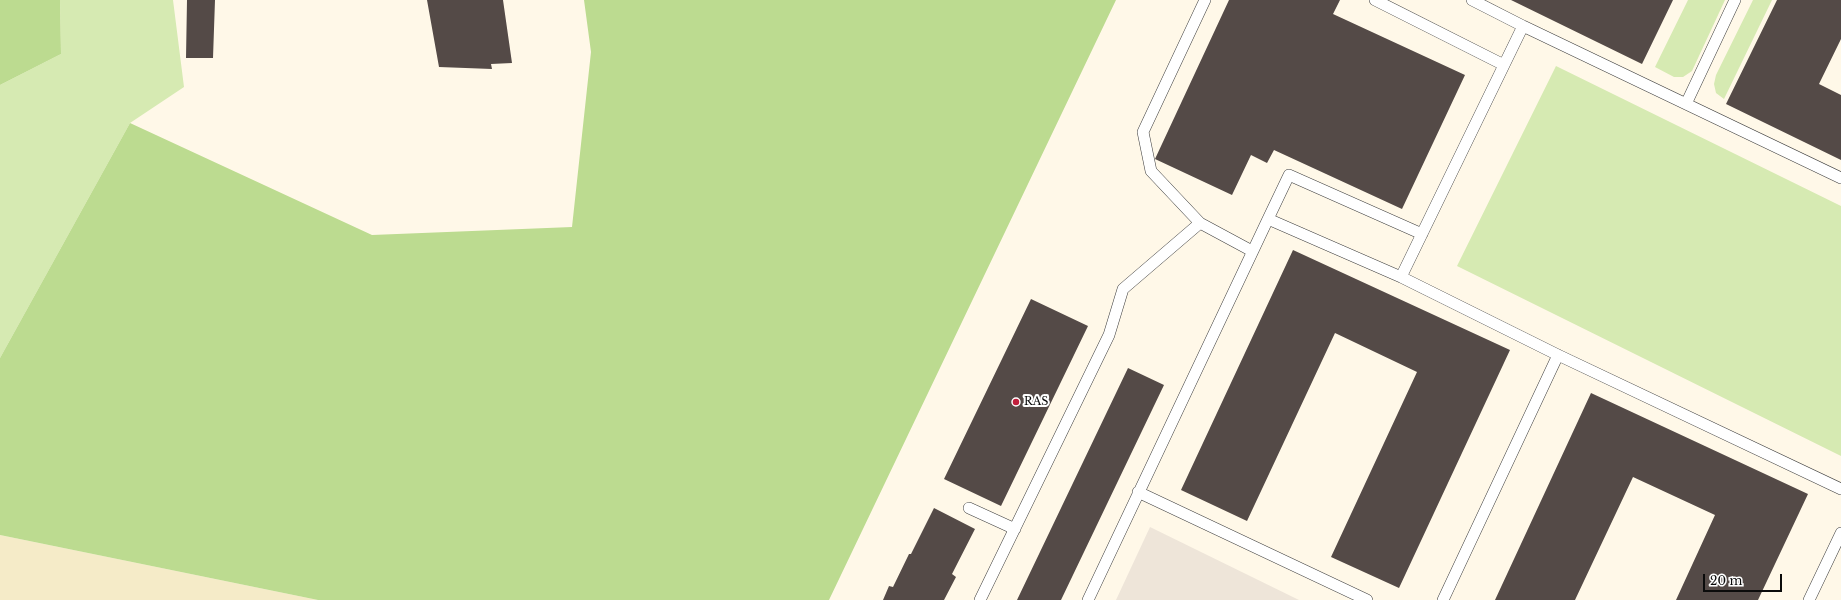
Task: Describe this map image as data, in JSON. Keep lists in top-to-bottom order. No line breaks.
{"places":["RAS"],"scale_bar":"20 m"}
